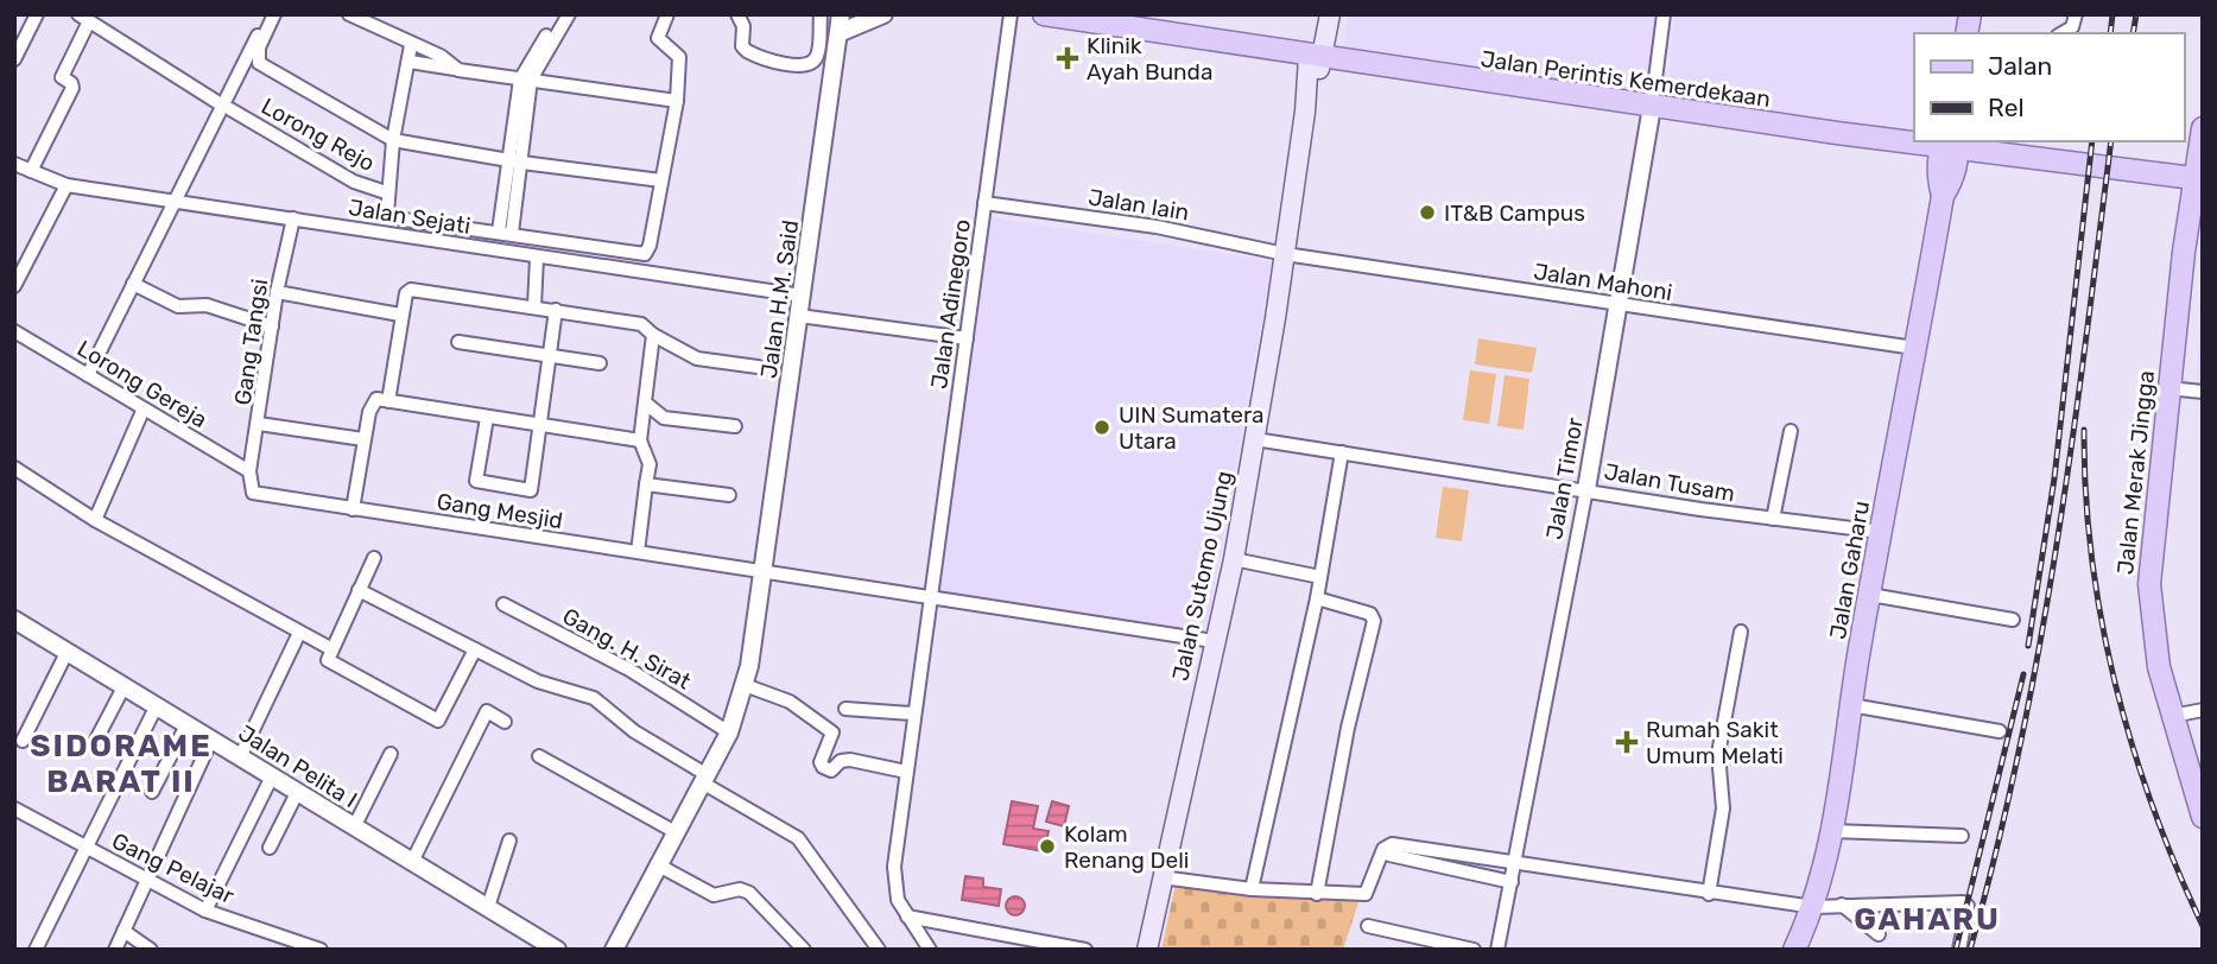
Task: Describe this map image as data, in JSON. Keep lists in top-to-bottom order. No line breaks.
{"streets":{"main road":["Jalan Perintis Kemerdekaan","Jalan Merak Jingga","Jalan Gaharu","Jalan Sutomo Ujung"],"street":["Lorong Rejo","Jalan Iain","Jalan Sejati","Jalan Mahoni","Jalan H.M. Said","Jalan Adinegoro","Gang Tangsi","Lorong Gereja","Jalan Timor","Jalan Tusam","Gang Mesjid","Gang. H. Sirat","Jalan Pelita I","Gang Pelajar"]},"crossings":[["Jalan Perintis Kemerdekaan","Jalan Merak Jingga"],["Jalan Perintis Kemerdekaan","Jalan Timor"],["Jalan Perintis Kemerdekaan","Jalan Gaharu"],["Jalan Perintis Kemerdekaan","Jalan Sutomo Ujung"],["Jalan Iain","Jalan Mahoni"],["Jalan Iain","Jalan Adinegoro"],["Jalan Iain","Jalan Sutomo Ujung"],["Jalan Sejati","Jalan H.M. Said"],["Jalan Sejati","Gang Tangsi"],["Jalan Mahoni","Jalan Timor"],["Jalan Mahoni","Jalan Gaharu"],["Jalan Mahoni","Jalan Sutomo Ujung"],["Jalan H.M. Said","Gang Mesjid"],["Jalan H.M. Said","Gang. H. Sirat"],["Jalan Adinegoro","Gang Mesjid"],["Gang Tangsi","Lorong Gereja"],["Gang Tangsi","Gang Mesjid"],["Lorong Gereja","Gang Mesjid"],["Jalan Timor","Jalan Tusam"],["Jalan Tusam","Jalan Gaharu"],["Jalan Tusam","Jalan Sutomo Ujung"]],"districts":["SIDORAME BARAT II","GAHARU"],"places":{"health":["Klinik Ayah Bunda","Rumah Sakit Umum Melati"],"other":["IT&B Campus","UIN Sumatera Utara","Kolam Renang Deli"]},"legend":["Jalan","Rel"]}
